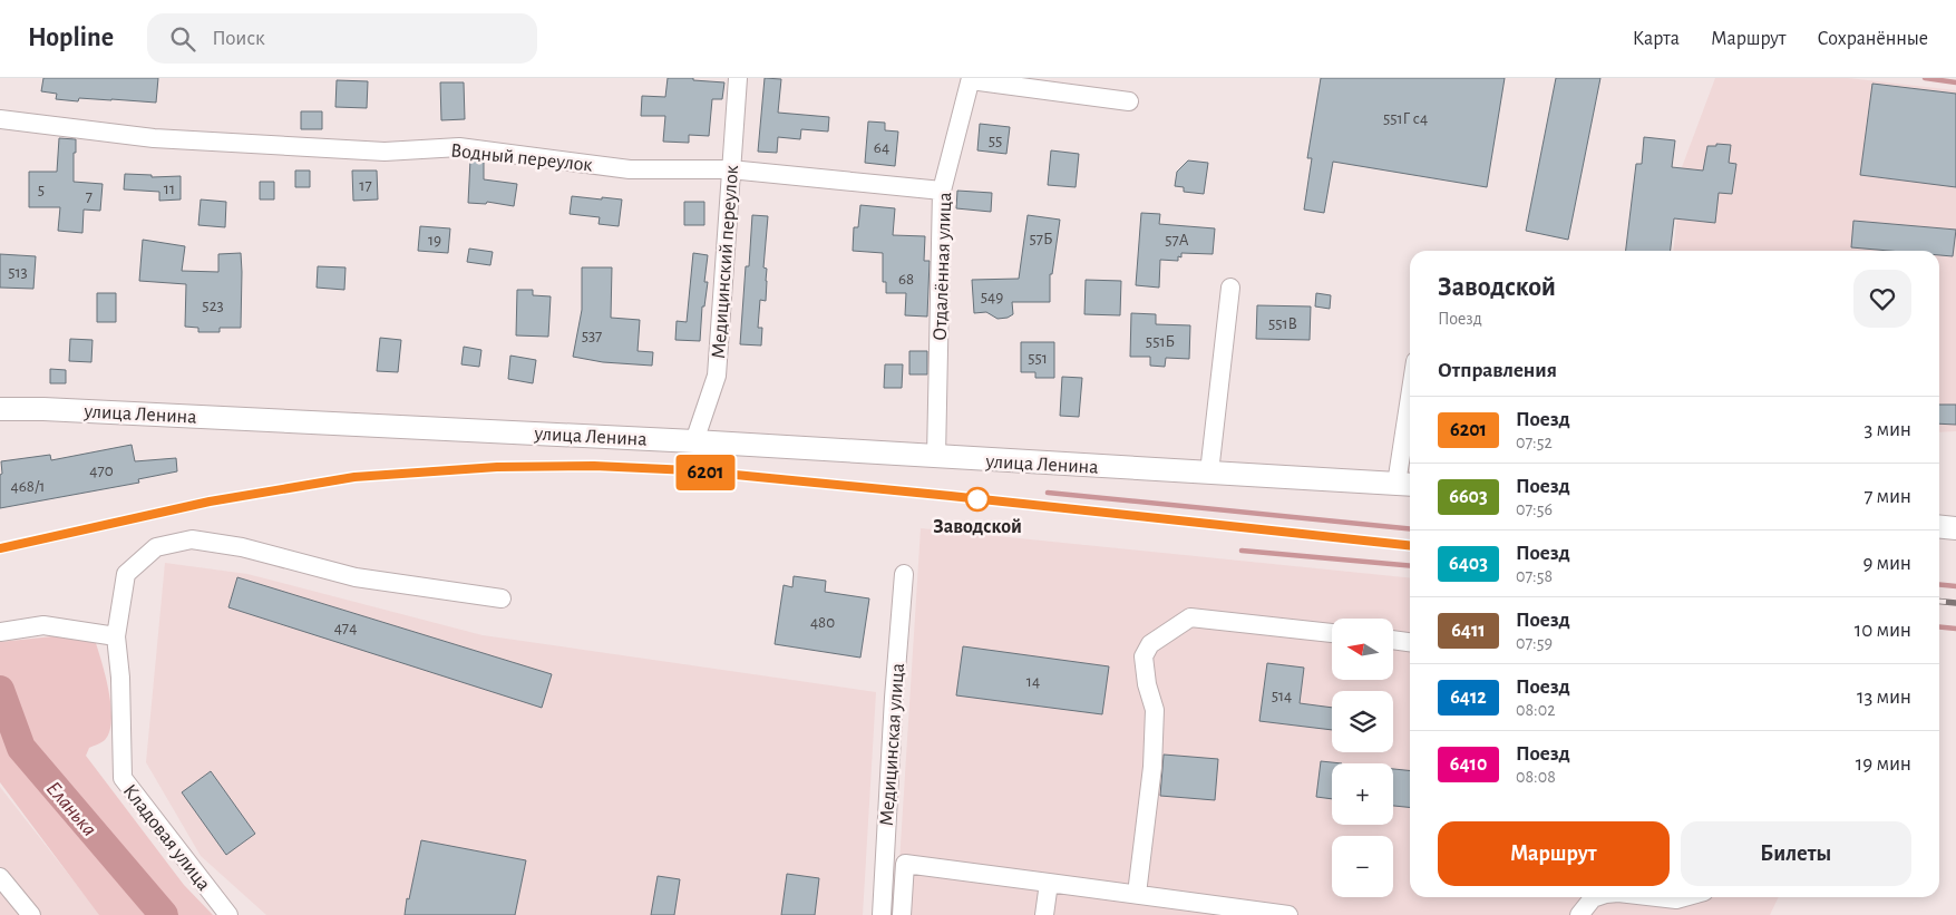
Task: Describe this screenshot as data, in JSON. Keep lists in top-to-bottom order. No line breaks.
{"streets":{"main road":["улица Ленина"],"street":["Водный переулок","Медицинский переулок","Отдалённая улица","Медицинская улица","Кладовая улица"]},"crossings":[["Водный переулок","Медицинский переулок"],["Водный переулок","Отдалённая улица"],["Медицинский переулок","улица Ленина"],["Отдалённая улица","улица Ленина"]],"water":["Еланька"],"places":["Заводской"],"house_numbers":["551Г с4","55","64","17","11","5","7","57Б","19","57А","513","68","549","523","551В","537","551Б","551","470","468/1","480","474","14","514"],"north":"left","page":{"header":"Hopline","search":"Поиск","nav":["Карта","Маршрут","Сохранённые"],"on_map":"6201","heading":[["Заводской","Поезд"],"Отправления"],"list":[{"mark":"6201","name":"Поезд","note":"07:52","value":"3 мин"},{"mark":"6603","name":"Поезд","note":"07:56","value":"7 мин"},{"mark":"6403","name":"Поезд","note":"07:58","value":"9 мин"},{"mark":"6411","name":"Поезд","note":"07:59","value":"10 мин"},{"mark":"6412","name":"Поезд","note":"08:02","value":"13 мин"},{"mark":"6410","name":"Поезд","note":"08:08","value":"19 мин"}],"map_buttons":["+","−"],"buttons":["Маршрут","Билеты"]}}
